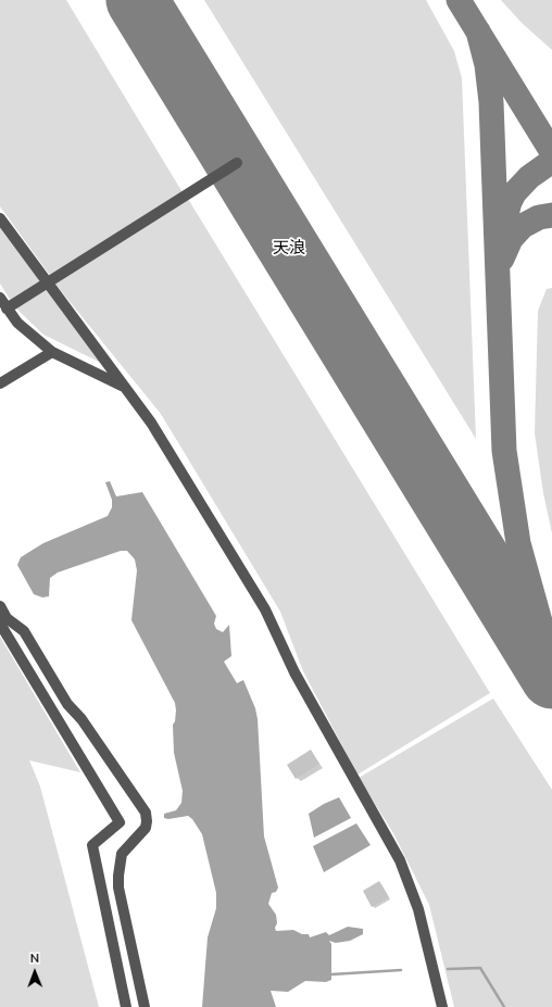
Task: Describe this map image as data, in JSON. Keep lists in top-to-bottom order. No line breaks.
{"districts":["天浪"],"north":"top"}
